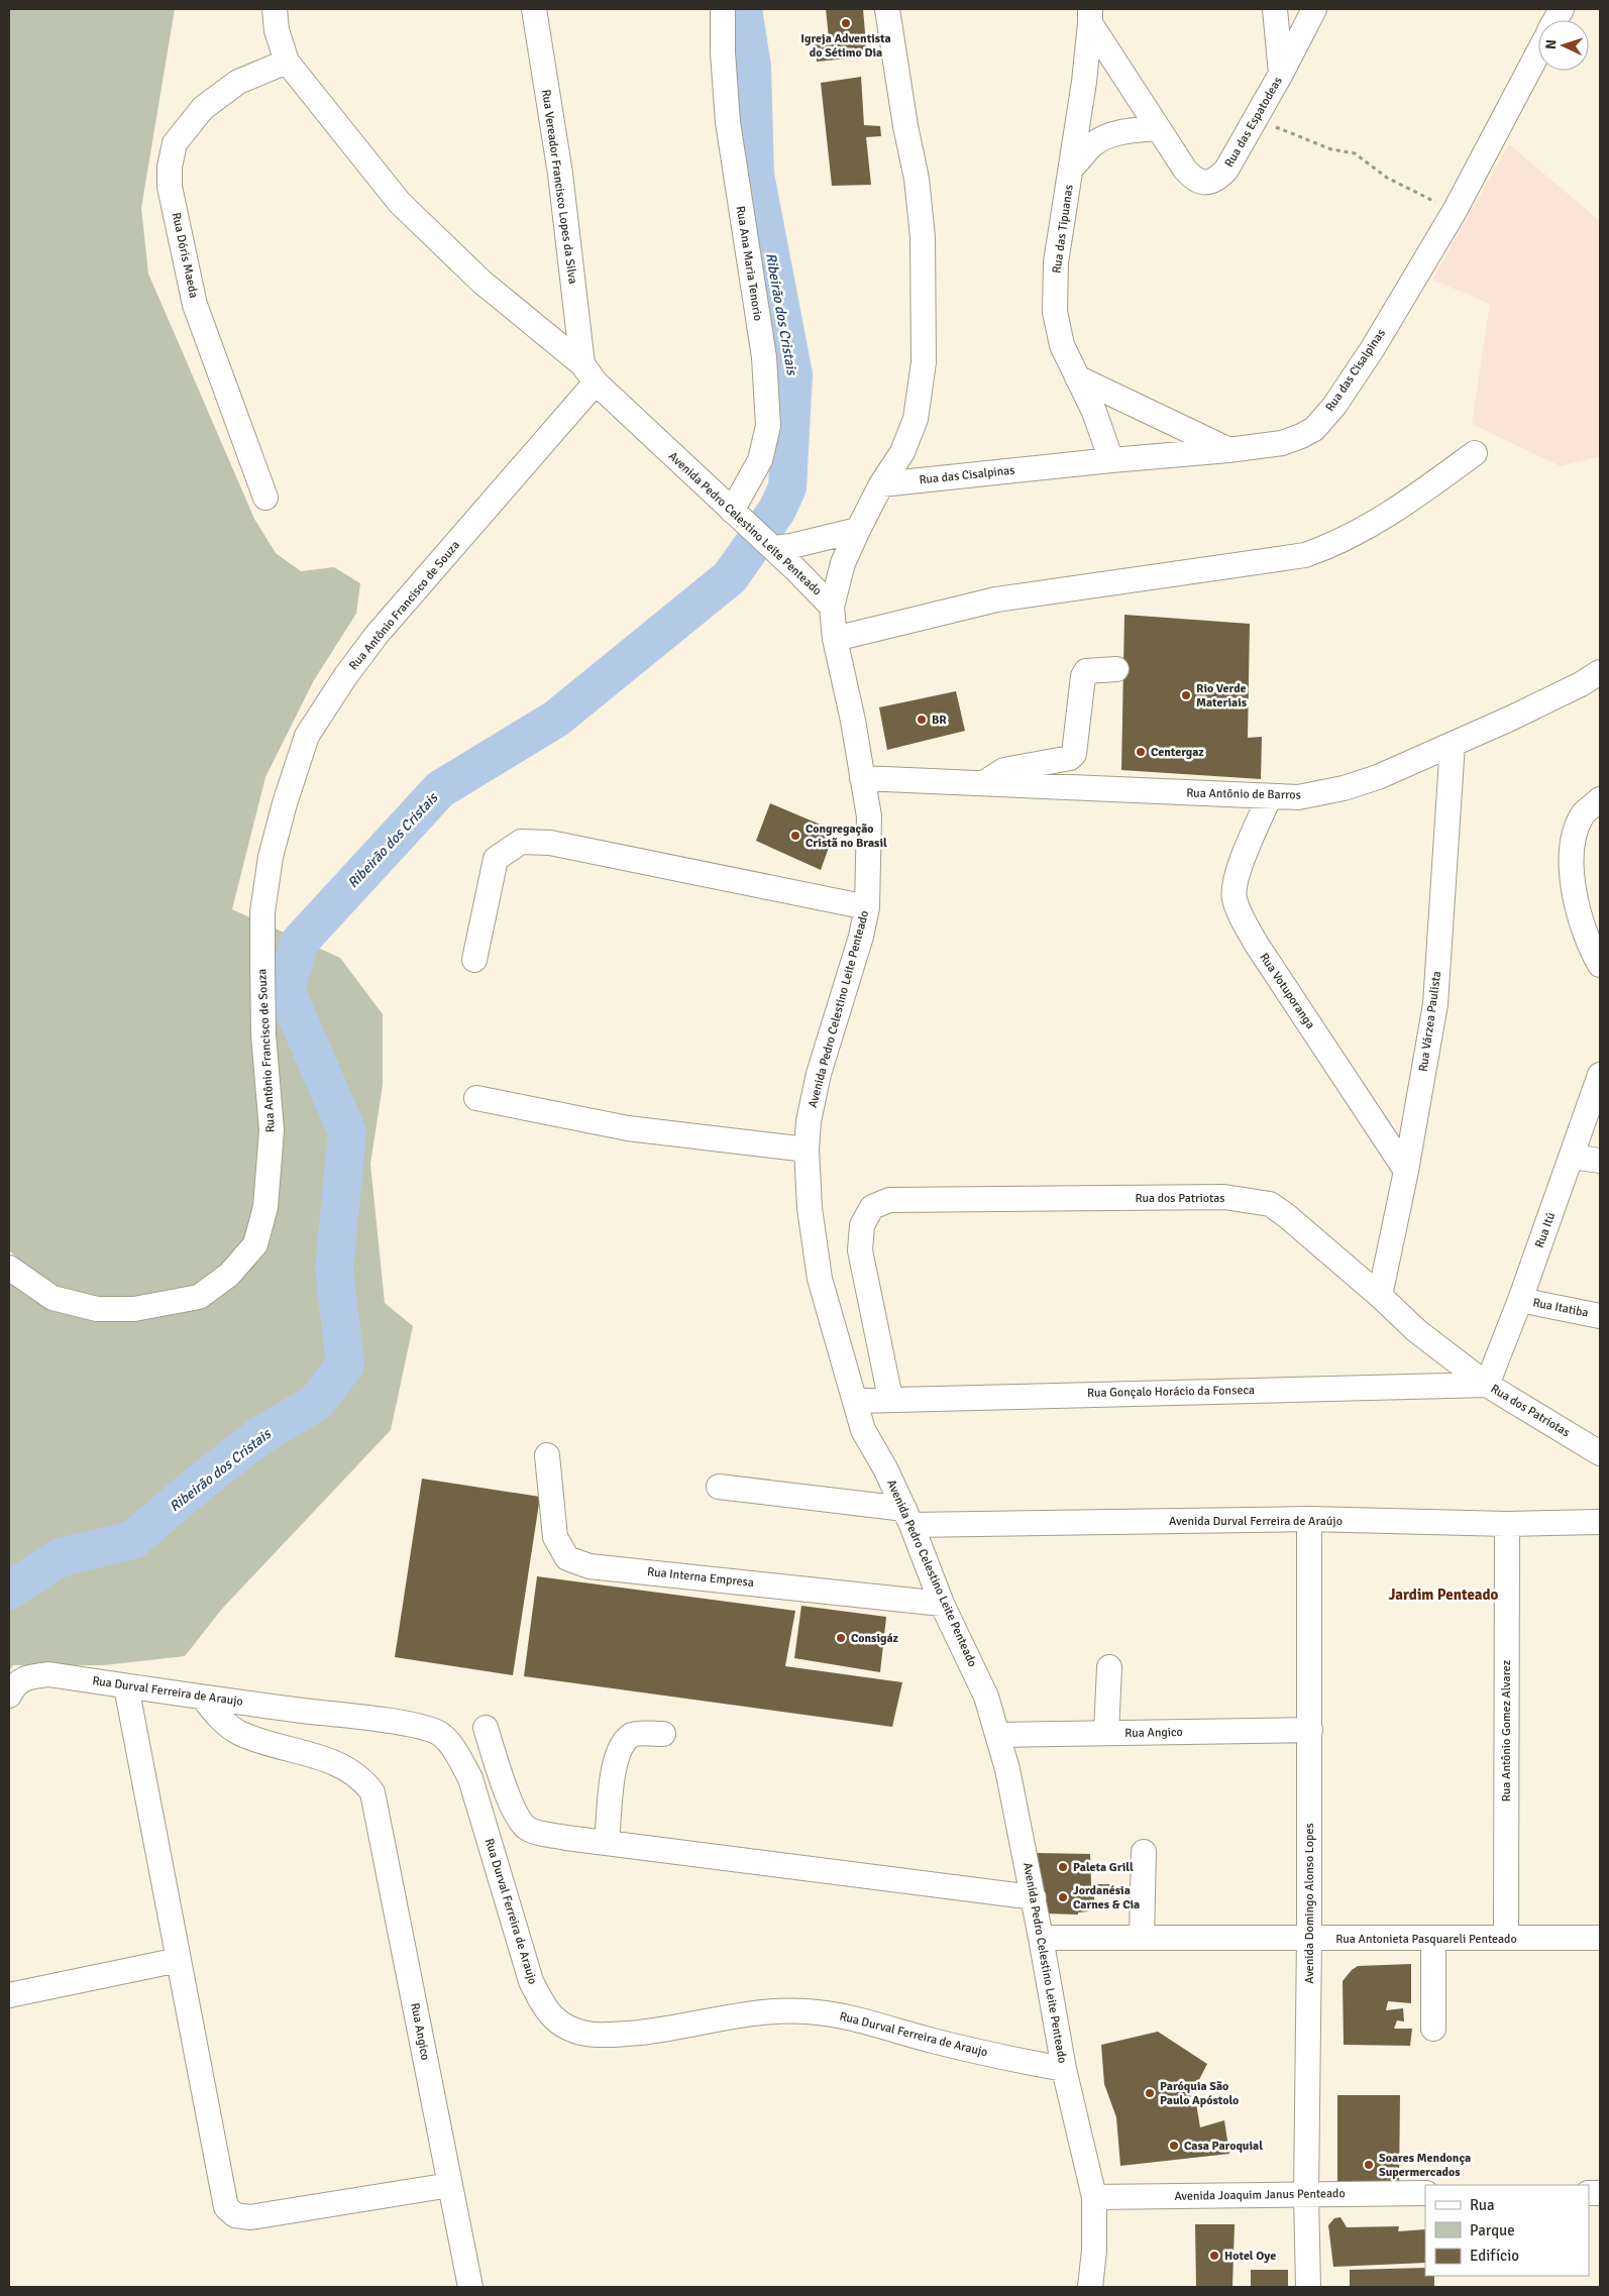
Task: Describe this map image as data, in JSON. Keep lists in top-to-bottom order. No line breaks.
{"streets":{"street":["Rua das Espatodeas","Rua Vereador Francisco Lopes da Silva","Rua das Tipuanas","Rua Dóris Maeda","Rua Ana Maria Tenorio","Rua das Cisalpinas","Avenida Pedro Celestino Leite Penteado","Rua Antônio Francisco de Souza","Rua Antônio de Barros","Rua Votuporanga","Rua Várzea Paulista","Rua dos Patriotas","Rua Itú","Rua Itatiba","Rua Gonçalo Horácio da Fonseca","Avenida Durval Ferreira de Araújo","Rua Interna Empresa","Rua Durval Ferreira de Araujo","Rua Antônio Gomez Alvarez","Rua Angico","Avenida Domingo Alonso Lopes","Rua Antonieta Pasquareli Penteado","Avenida Joaquim Janus Penteado"]},"crossings":[["Rua das Espatodeas","Rua das Tipuanas"],["Rua Vereador Francisco Lopes da Silva","Avenida Pedro Celestino Leite Penteado"],["Rua Vereador Francisco Lopes da Silva","Rua Antônio Francisco de Souza"],["Rua das Tipuanas","Rua das Cisalpinas"],["Rua Dóris Maeda","Avenida Pedro Celestino Leite Penteado"],["Rua Ana Maria Tenorio","Avenida Pedro Celestino Leite Penteado"],["Avenida Pedro Celestino Leite Penteado","Rua Antônio Francisco de Souza"],["Avenida Pedro Celestino Leite Penteado","Rua Antônio de Barros"],["Avenida Pedro Celestino Leite Penteado","Rua Gonçalo Horácio da Fonseca"],["Avenida Pedro Celestino Leite Penteado","Avenida Durval Ferreira de Araújo"],["Avenida Pedro Celestino Leite Penteado","Rua Interna Empresa"],["Avenida Pedro Celestino Leite Penteado","Rua Durval Ferreira de Araujo"],["Avenida Pedro Celestino Leite Penteado","Rua Angico"],["Avenida Pedro Celestino Leite Penteado","Rua Antonieta Pasquareli Penteado"],["Avenida Pedro Celestino Leite Penteado","Avenida Joaquim Janus Penteado"],["Rua Antônio de Barros","Rua Votuporanga"],["Rua Antônio de Barros","Rua Várzea Paulista"],["Rua Votuporanga","Rua Várzea Paulista"],["Rua Várzea Paulista","Rua dos Patriotas"],["Rua dos Patriotas","Rua Itú"],["Rua dos Patriotas","Rua Gonçalo Horácio da Fonseca"],["Rua Itú","Rua Itatiba"],["Rua Itú","Rua Gonçalo Horácio da Fonseca"],["Avenida Durval Ferreira de Araújo","Rua Antônio Gomez Alvarez"],["Avenida Durval Ferreira de Araújo","Avenida Domingo Alonso Lopes"],["Rua Durval Ferreira de Araujo","Rua Angico"],["Rua Antônio Gomez Alvarez","Rua Antonieta Pasquareli Penteado"],["Rua Angico","Avenida Domingo Alonso Lopes"],["Avenida Domingo Alonso Lopes","Rua Antonieta Pasquareli Penteado"],["Avenida Domingo Alonso Lopes","Avenida Joaquim Janus Penteado"]],"districts":["Jardim Penteado"],"water":["Ribeirão dos Cristais"],"places":["Igreja Adventista do Sétimo Dia","Rio Verde Materiais","BR","Centergaz","Congregação Cristã no Brasil","Consigáz","Paleta Grill","Jordanésia Carnes & Cia","Paróquia São Paulo Apóstolo","Casa Paroquial","Soares Mendonça Supermercados","Hotel Oye"],"legend":["Rua","Parque","Edifício"],"north":"left"}
